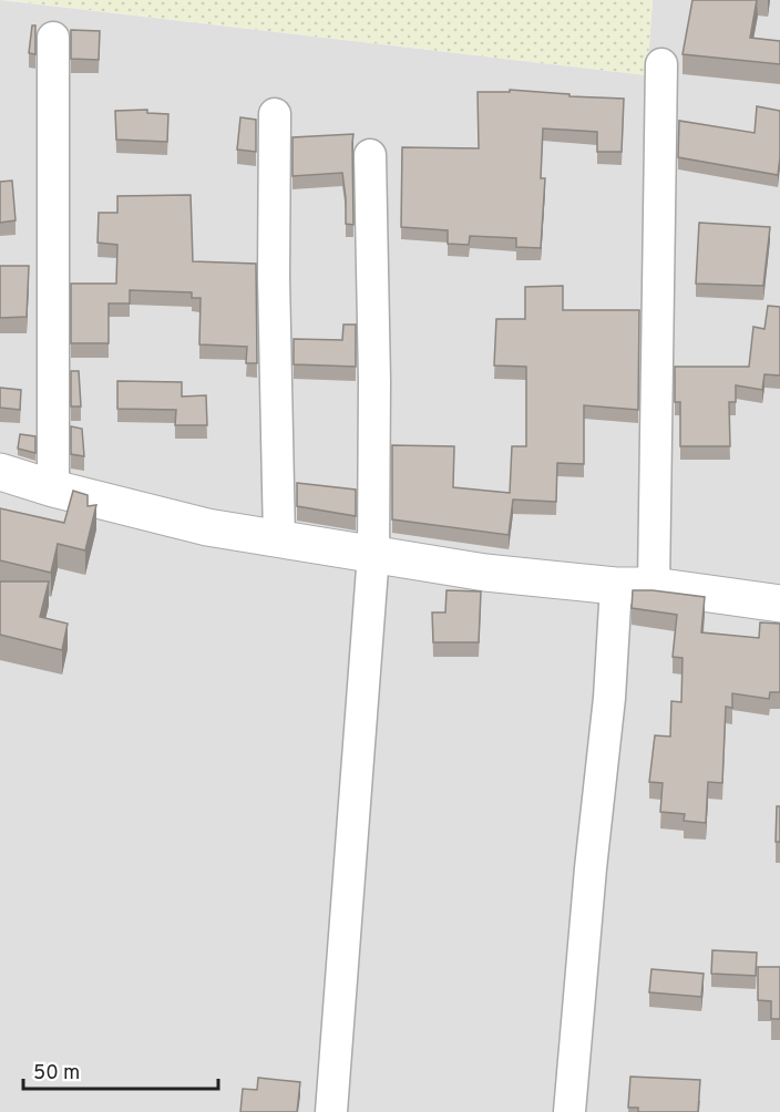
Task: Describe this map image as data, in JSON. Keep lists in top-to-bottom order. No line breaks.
{"scale_bar":"50 m"}
